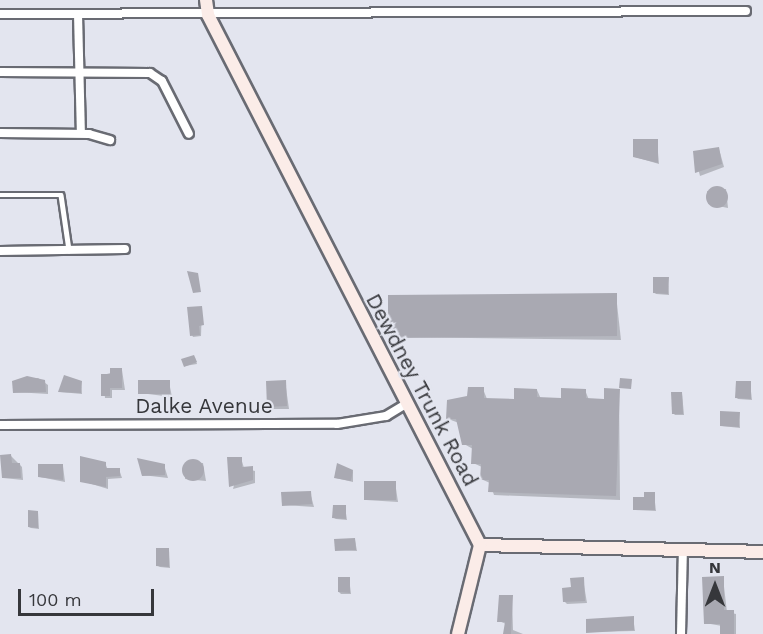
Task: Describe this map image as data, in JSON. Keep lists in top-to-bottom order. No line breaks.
{"streets":{"main road":["Dewdney Trunk Road"],"street":["Dalke Avenue"]},"crossings":[["Dewdney Trunk Road","Dalke Avenue"]],"scale_bar":"100 m","north":"top"}
